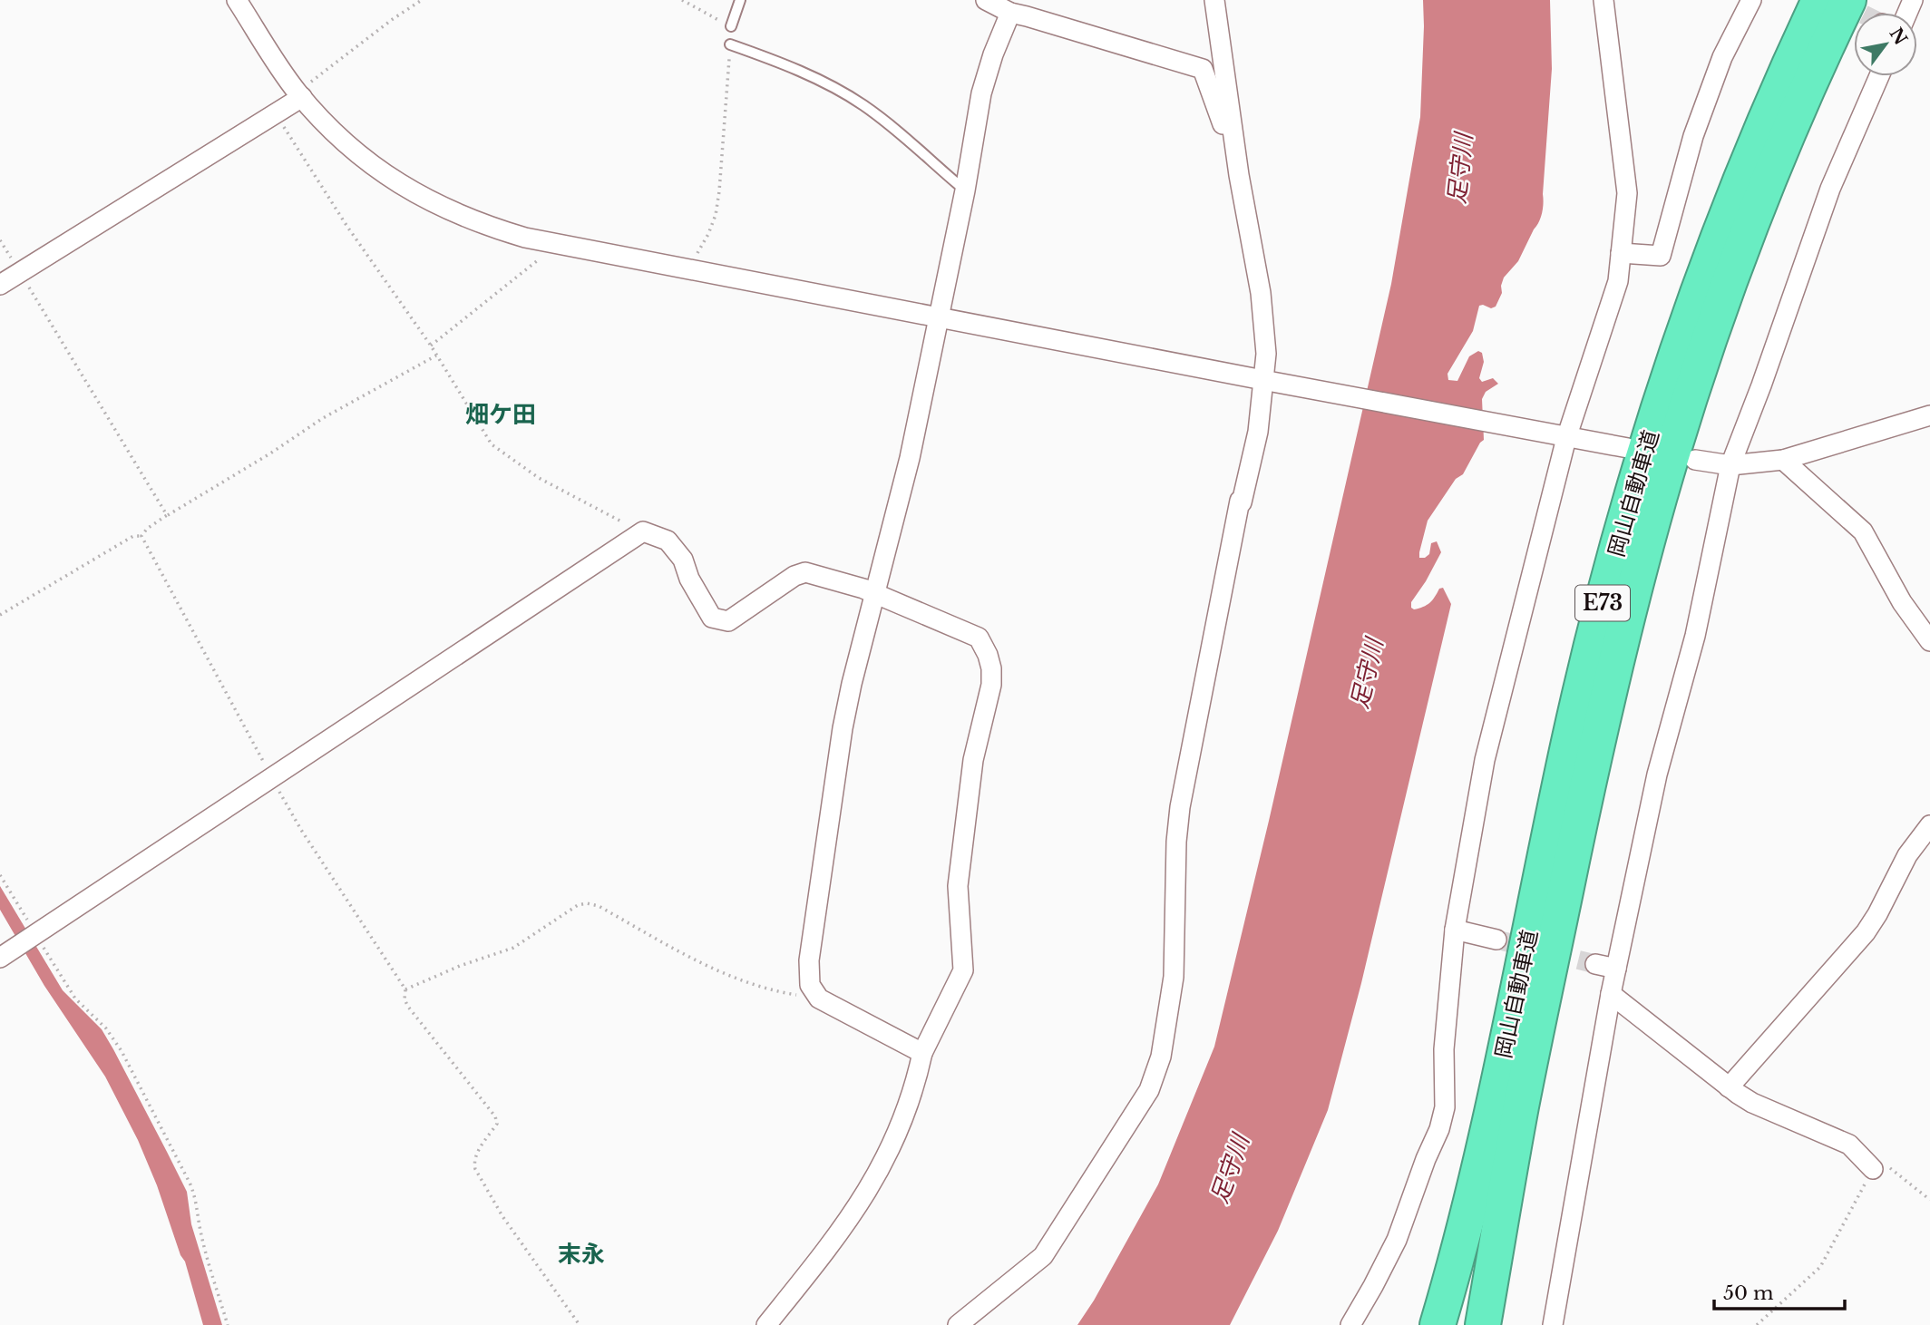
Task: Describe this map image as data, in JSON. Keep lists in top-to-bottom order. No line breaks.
{"streets":{"highway":["岡山自動車道","E73"]},"districts":["畑ケ田","末永"],"water":["足守川"],"scale_bar":"50 m","north":"top right"}
